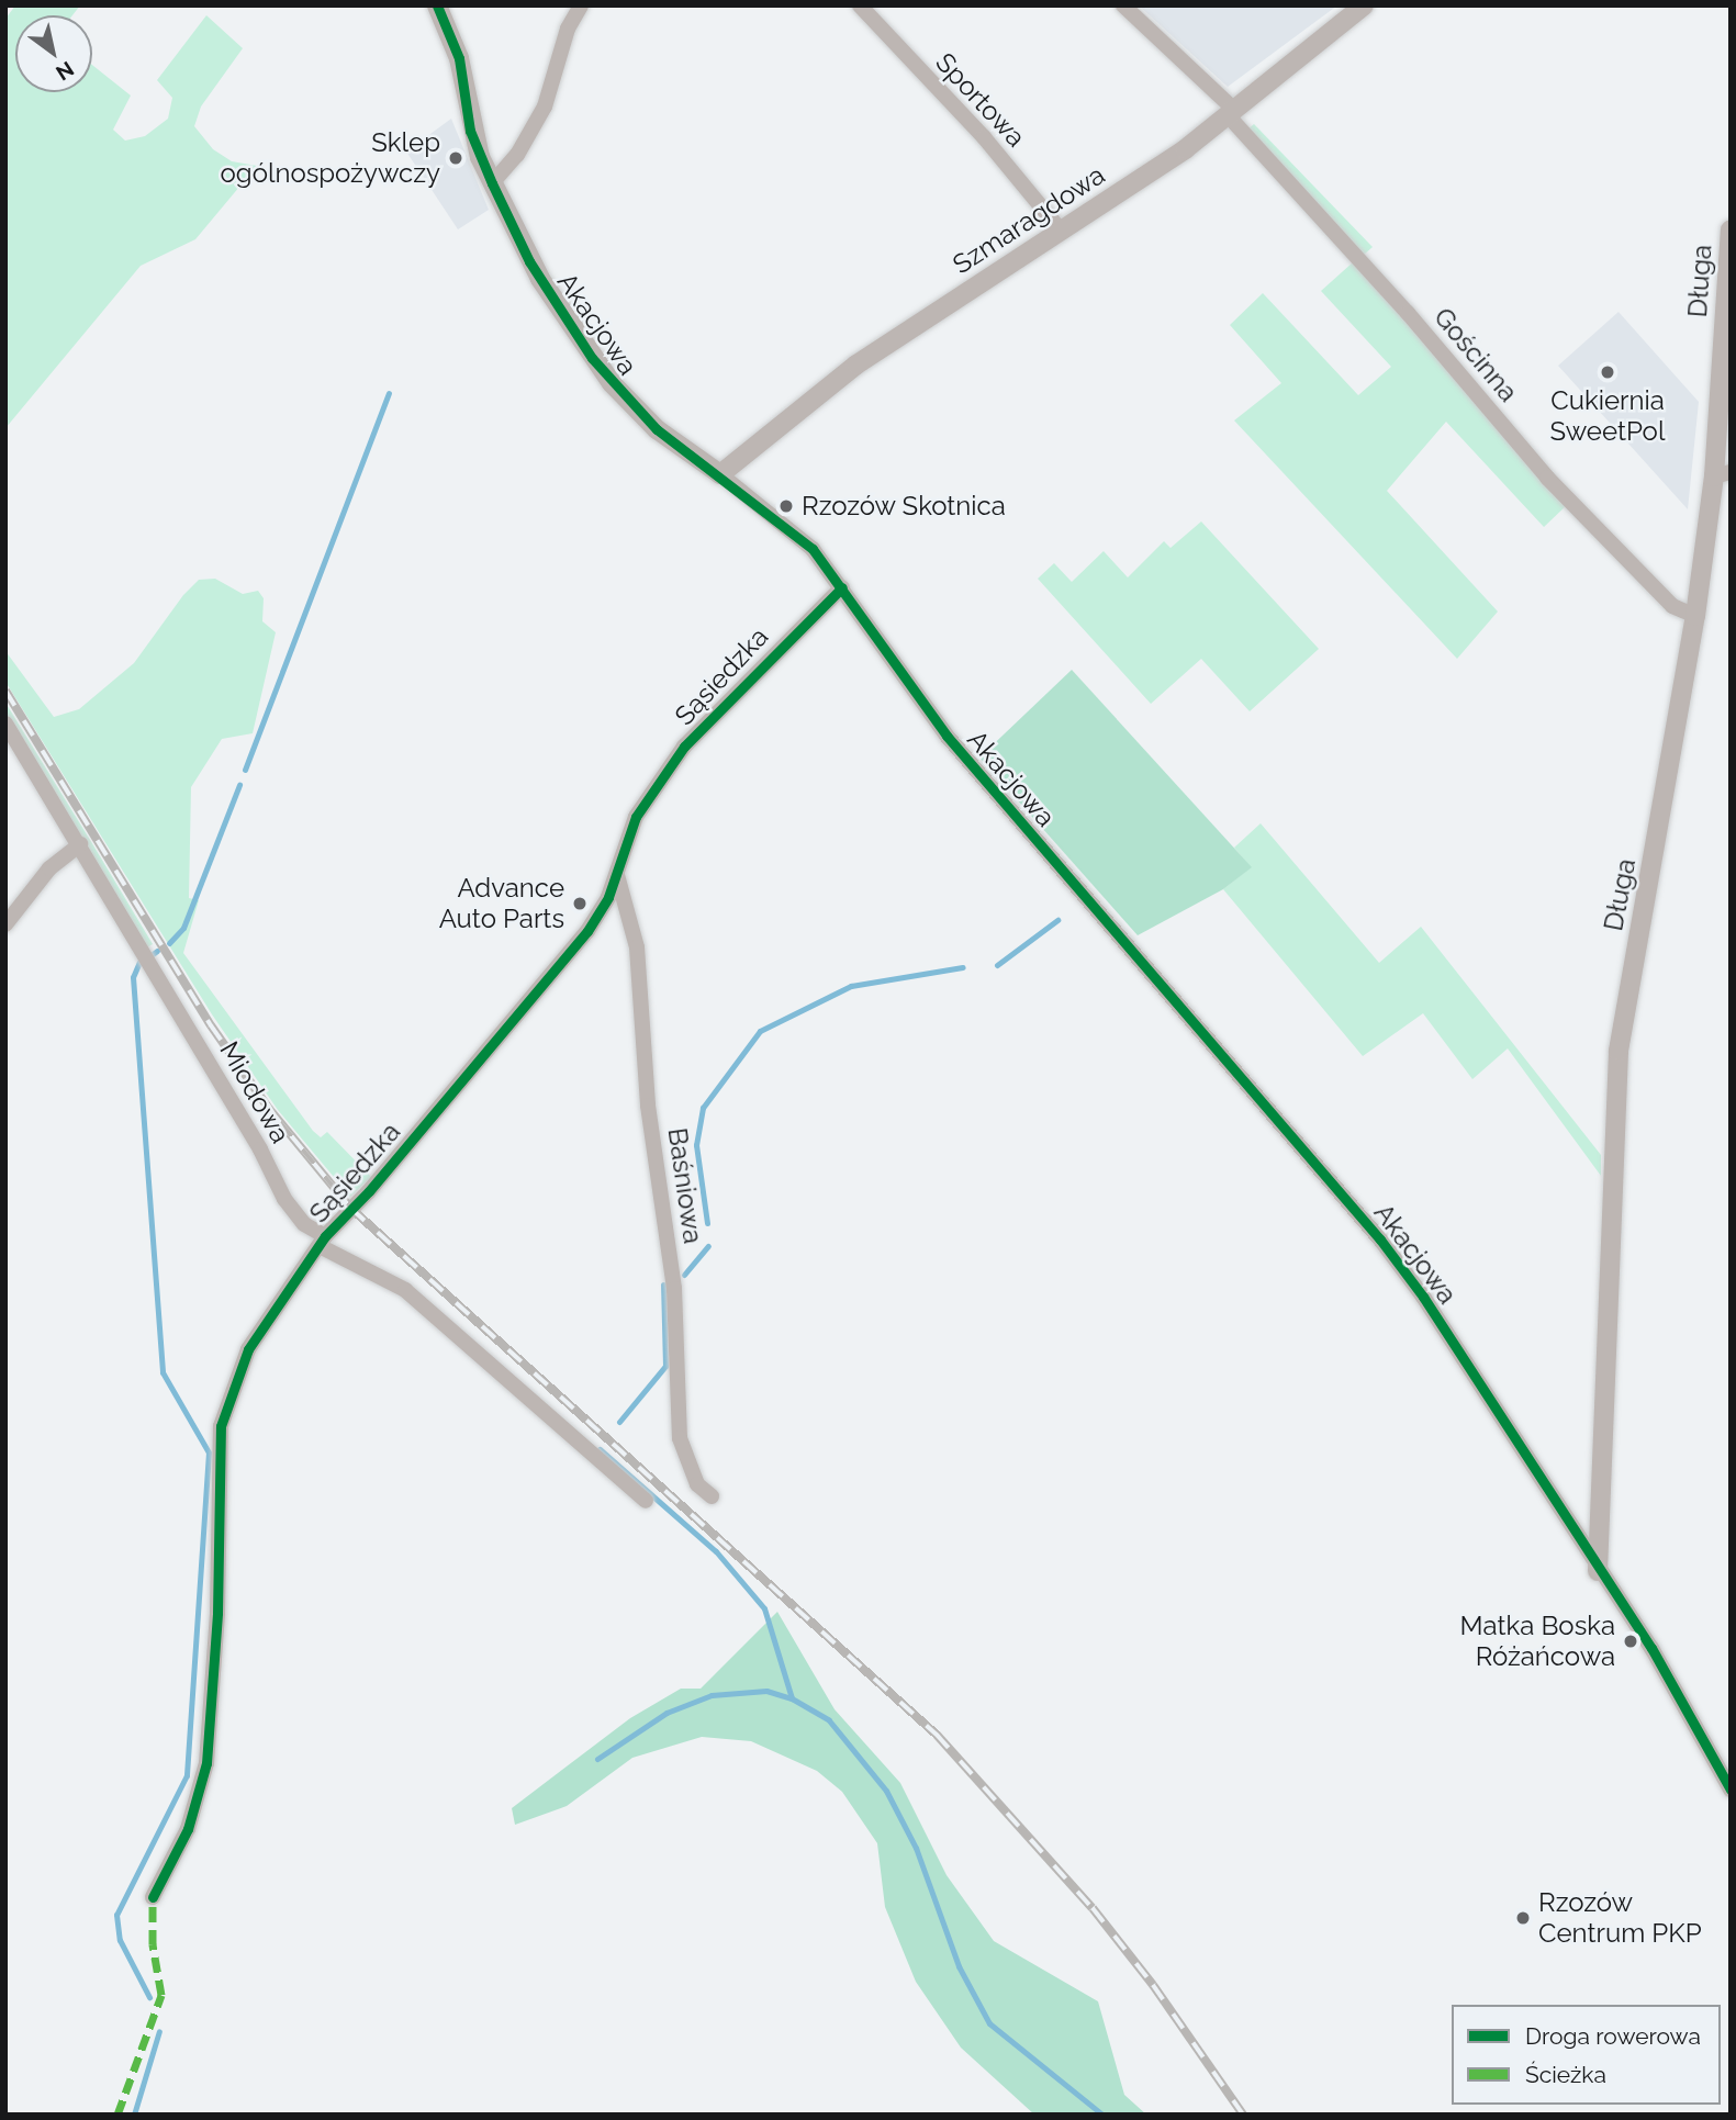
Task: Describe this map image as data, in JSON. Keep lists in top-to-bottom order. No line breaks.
{"streets":{"street":["Sportowa","Szmaragdowa","Długa","Akacjowa","Gościnna","Sąsiedzka","Miodowa","Baśniowa"]},"crossings":[["Sportowa","Szmaragdowa"],["Szmaragdowa","Akacjowa"],["Szmaragdowa","Gościnna"],["Długa","Akacjowa"],["Długa","Gościnna"],["Akacjowa","Sąsiedzka"],["Sąsiedzka","Miodowa"],["Sąsiedzka","Baśniowa"]],"places":["Sklep ogólnospożywczy","Cukiernia SweetPol","Rzozów Skotnica","Advance Auto Parts","Matka Boska Różańcowa","Rzozów Centrum PKP"],"legend":["Droga rowerowa","Ścieżka"],"north":"bottom right"}
